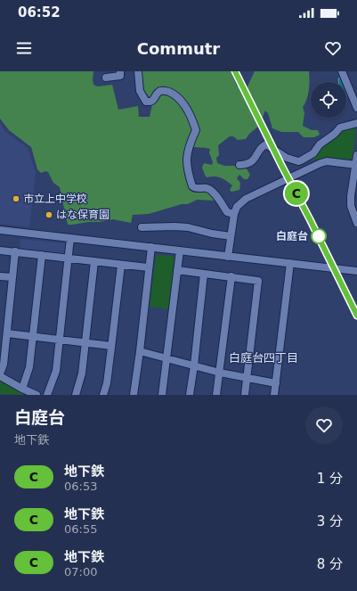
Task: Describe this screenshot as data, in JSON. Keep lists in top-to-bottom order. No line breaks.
{"districts":["白庭台四丁目"],"places":["市立上中学校","はな保育園","白庭台"],"lines":["metro line C"],"page":{"status":"06:52","header":"Commutr","on_map":"C","heading":["白庭台","地下鉄"],"list":[{"mark":"C","name":"地下鉄","note":"06:53","value":"1 分"},{"mark":"C","name":"地下鉄","note":"06:55","value":"3 分"},{"mark":"C","name":"地下鉄","note":"07:00","value":"8 分"}]}}
